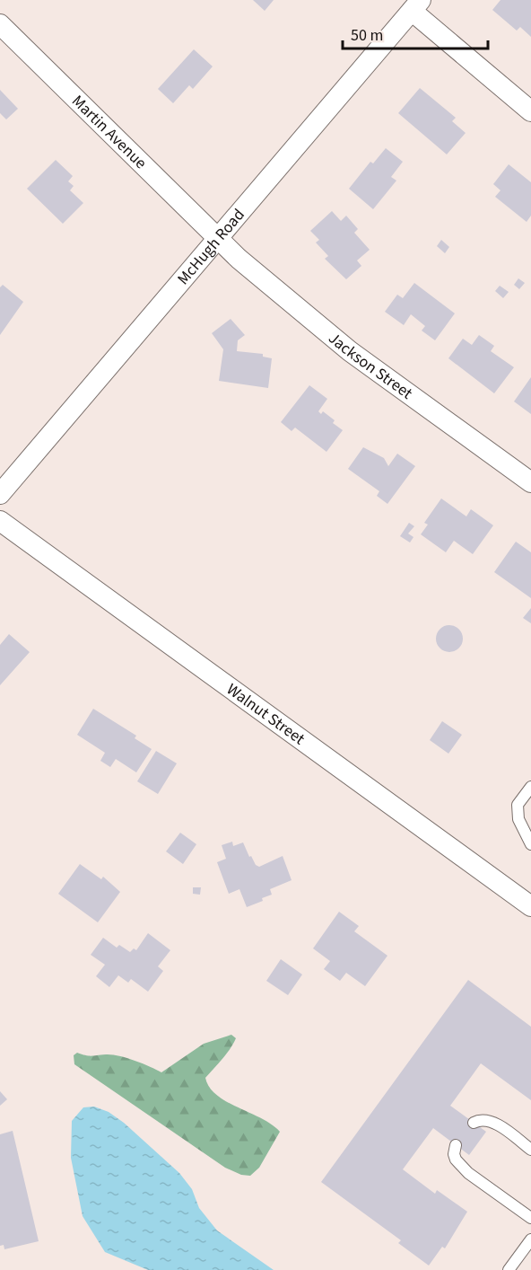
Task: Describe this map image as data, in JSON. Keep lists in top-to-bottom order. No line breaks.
{"streets":{"street":["Martin Avenue","McHugh Road","Jackson Street","Walnut Street"]},"crossings":[["Martin Avenue","McHugh Road"],["Martin Avenue","Jackson Street"],["McHugh Road","Jackson Street"]],"scale_bar":"50 m"}
